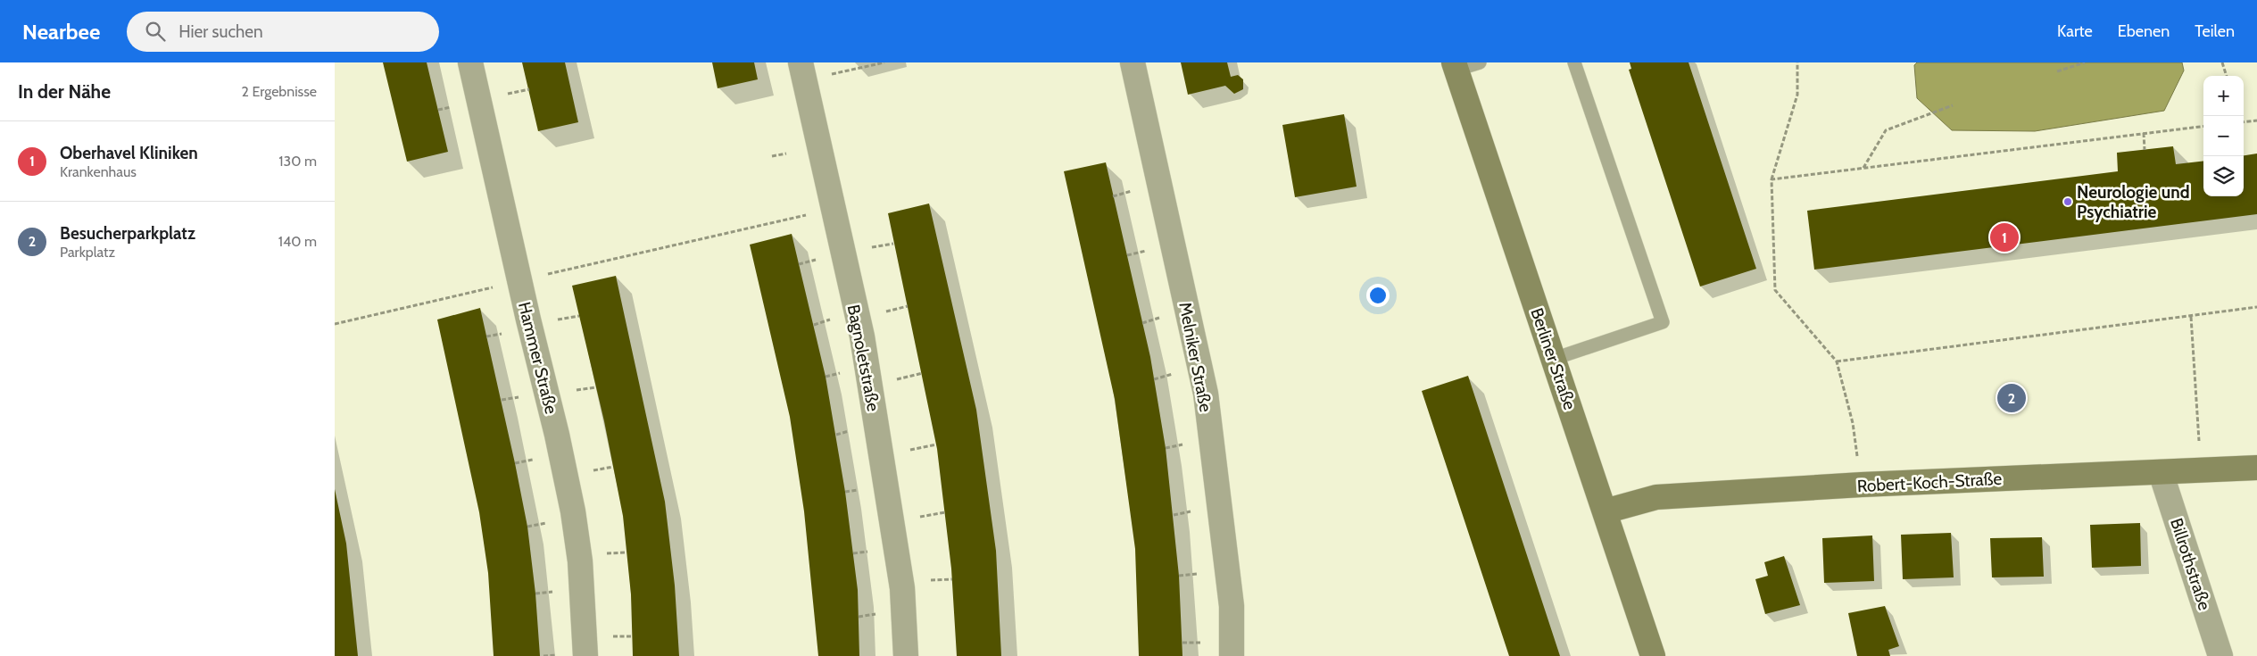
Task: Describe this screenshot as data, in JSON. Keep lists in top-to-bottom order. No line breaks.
{"streets":{"street":["Melniker Straße","Hammer Straße","Bagnoletstraße","Berliner Straße","Robert-Koch-Straße","Billrothstraße"]},"crossings":[["Berliner Straße","Robert-Koch-Straße"],["Robert-Koch-Straße","Billrothstraße"]],"places":["Neurologie und Psychiatrie"],"page":{"header":"Nearbee","search":"Hier suchen","nav":["Karte","Ebenen","Teilen"],"heading":["In der Nähe","2 Ergebnisse"],"map_buttons":["+","−"],"list":[{"mark":"1","name":"Oberhavel Kliniken","note":"Krankenhaus","value":"130 m"},{"mark":"2","name":"Besucherparkplatz","note":"Parkplatz","value":"140 m"}],"pins":["1","2"]}}
